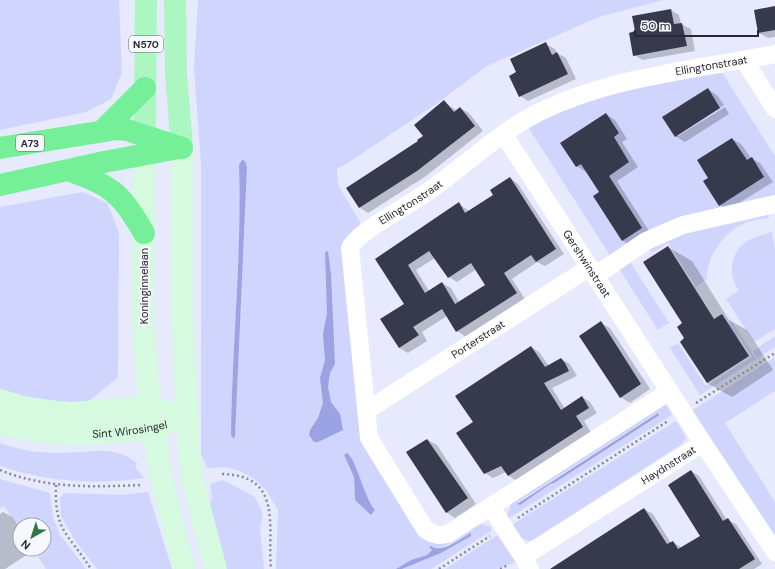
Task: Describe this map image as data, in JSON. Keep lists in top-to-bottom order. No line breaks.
{"streets":{"highway":["A73"],"main road":["N570","Koninginnelaan","Sint Wirosingel"],"street":["Ellingtonstraat","Gershwinstraat","Porterstraat","Haydnstraat"]},"crossings":[["N570","A73"],["N570","Sint Wirosingel"],["Ellingtonstraat","Gershwinstraat"],["Ellingtonstraat","Porterstraat"],["Ellingtonstraat","Haydnstraat"],["A73","Koninginnelaan"],["Gershwinstraat","Porterstraat"],["Gershwinstraat","Haydnstraat"],["Koninginnelaan","Sint Wirosingel"]],"scale_bar":"50 m","north":"bottom left"}
